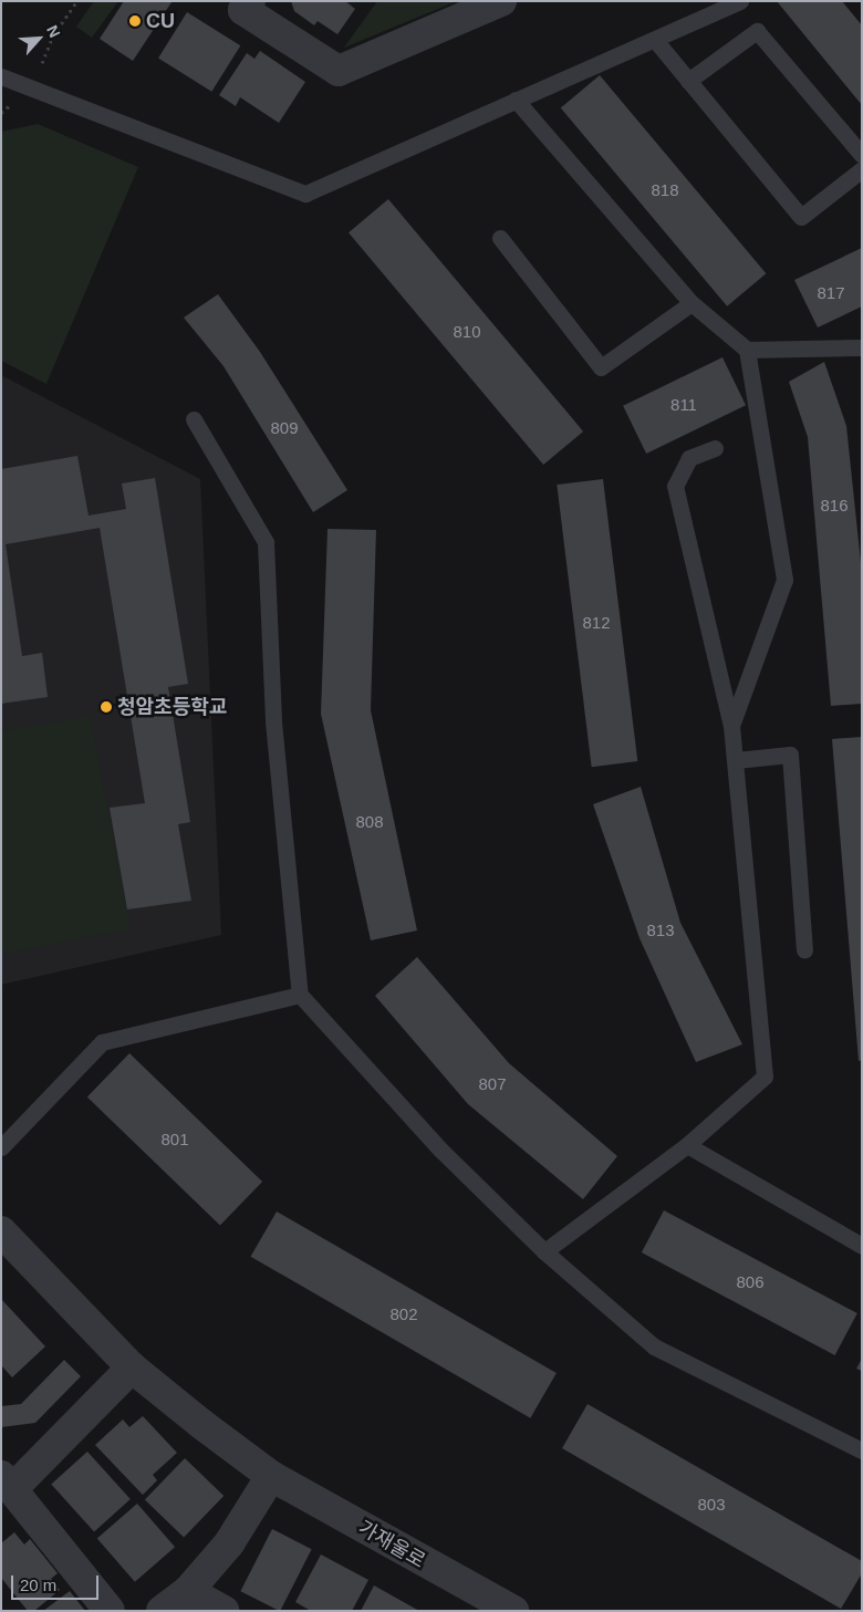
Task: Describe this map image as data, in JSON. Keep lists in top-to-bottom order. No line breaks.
{"streets":{"street":["가재울로"]},"places":["CU","청암초등학교"],"house_numbers":["818","817","810","811","809","816","812","808","813","807","801","806","802","803"],"scale_bar":"20 m","north":"top right"}
